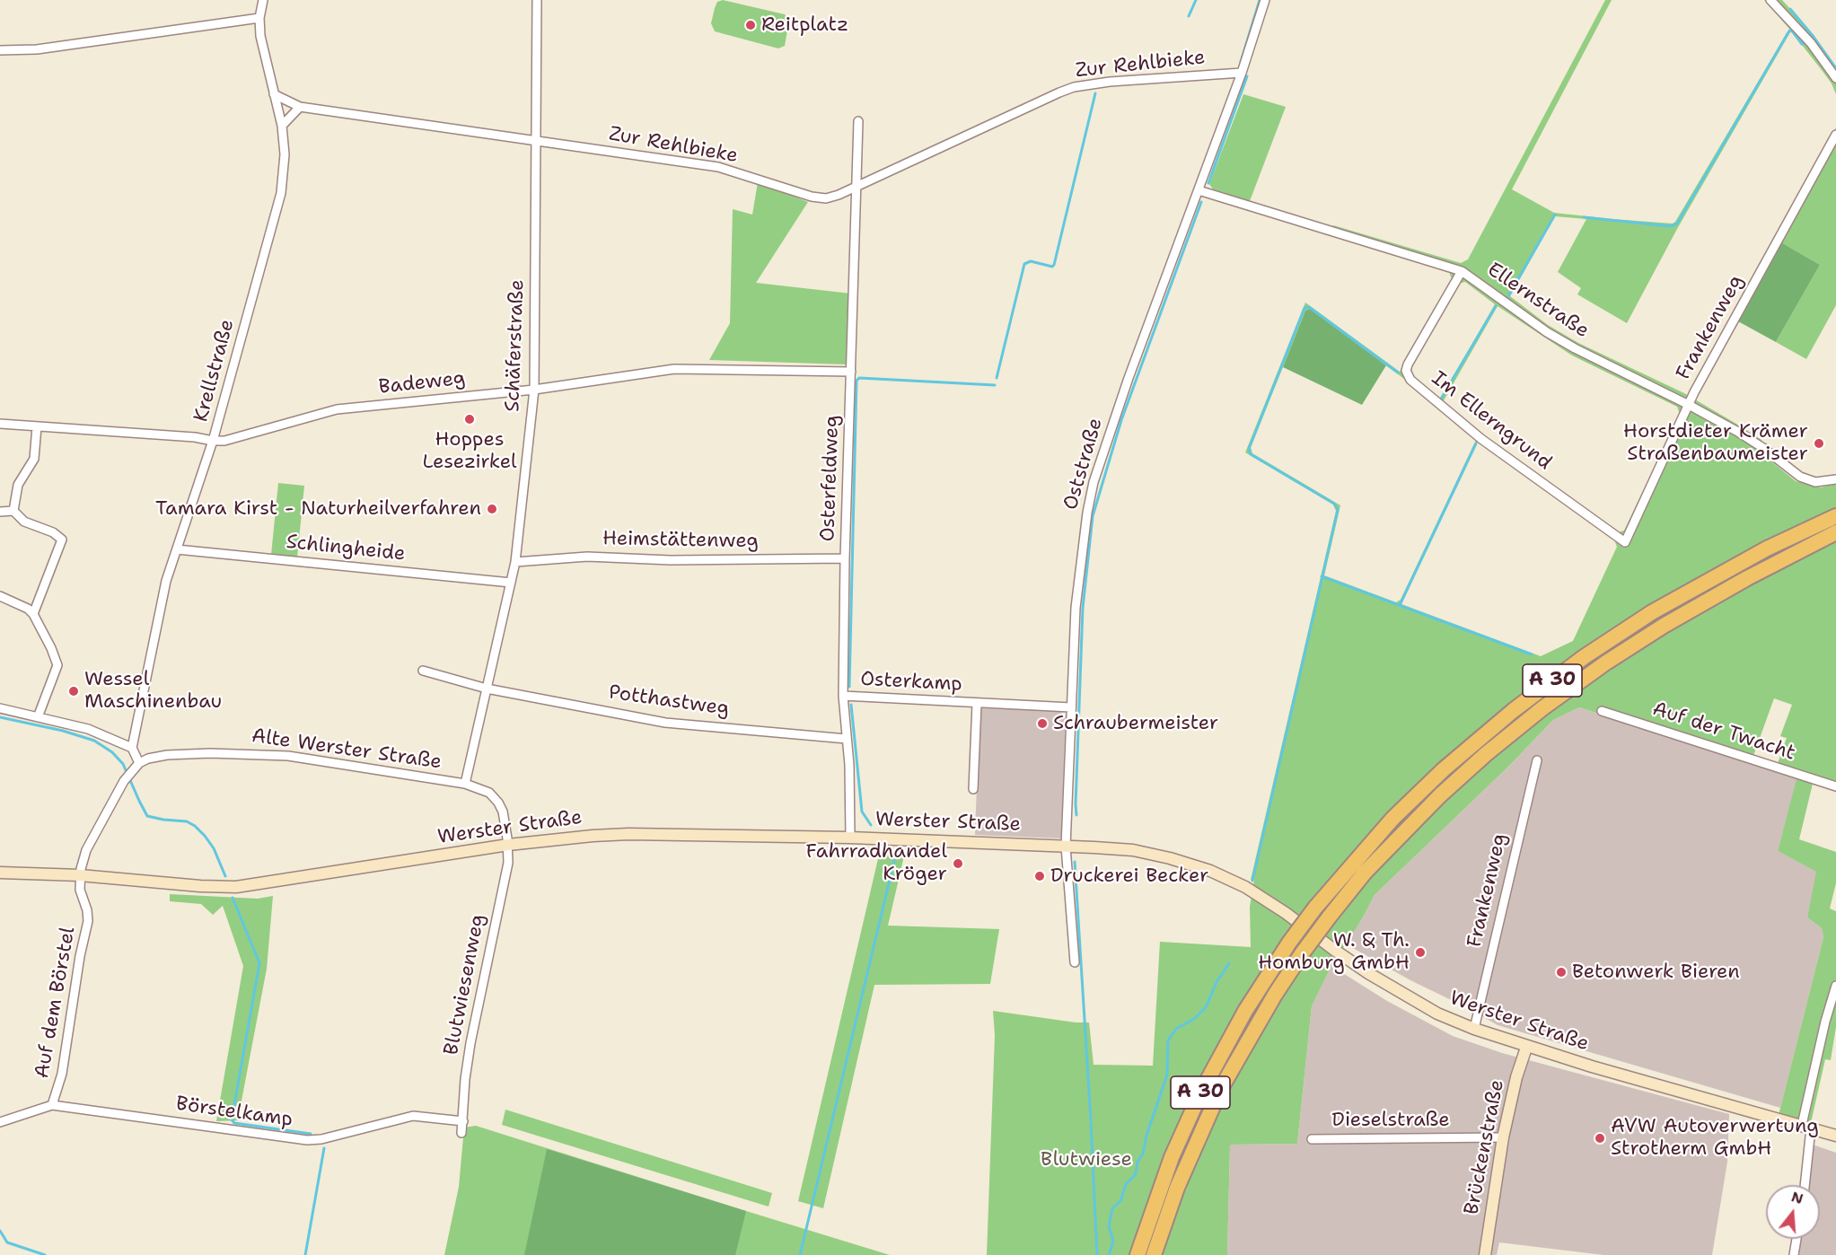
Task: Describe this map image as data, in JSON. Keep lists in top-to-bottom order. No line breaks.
{"streets":{"highway":["A 30"],"main road":["Werster Straße","Brückenstraße"],"street":["Zur Rehlbieke","Ellernstraße","Frankenweg","Schäferstraße","Krellstraße","Badeweg","Im Ellerngrund","Oststraße","Osterfeldweg","Heimstättenweg","Schlingheide","Osterkamp","Potthastweg","Auf der Twacht","Alte Werster Straße","Blutwiesenweg","Auf dem Börstel","Börstelkamp","Dieselstraße"]},"crossings":[["Zur Rehlbieke","Schäferstraße"],["Zur Rehlbieke","Krellstraße"],["Zur Rehlbieke","Oststraße"],["Zur Rehlbieke","Osterfeldweg"],["Ellernstraße","Frankenweg"],["Ellernstraße","Im Ellerngrund"],["Ellernstraße","Oststraße"],["Frankenweg","Im Ellerngrund"],["Frankenweg","Werster Straße"],["Schäferstraße","Badeweg"],["Schäferstraße","Heimstättenweg"],["Schäferstraße","Schlingheide"],["Schäferstraße","Potthastweg"],["Schäferstraße","Alte Werster Straße"],["Krellstraße","Badeweg"],["Krellstraße","Schlingheide"],["Badeweg","Osterfeldweg"],["Oststraße","Osterkamp"],["Oststraße","Werster Straße"],["Osterfeldweg","Heimstättenweg"],["Osterfeldweg","Osterkamp"],["Osterfeldweg","Potthastweg"],["Osterfeldweg","Werster Straße"],["Alte Werster Straße","Werster Straße"],["Alte Werster Straße","Blutwiesenweg"],["Werster Straße","Blutwiesenweg"],["Werster Straße","Auf dem Börstel"],["Werster Straße","Brückenstraße"],["Blutwiesenweg","Börstelkamp"],["Auf dem Börstel","Börstelkamp"],["Dieselstraße","Brückenstraße"]],"parks":["Blutwiese"],"places":["Reitplatz","Hoppes Lesezirkel","Horstdieter Krämer Straßenbaumeister","Tamara Kirst - Naturheilverfahren","Wessel Maschinenbau","Schraubermeister","Fahrradhandel Kröger","Druckerei Becker","W. & Th. Homburg GmbH","Betonwerk Bieren","AVW Autoverwertung Strotherm GmbH"],"north":"top"}
